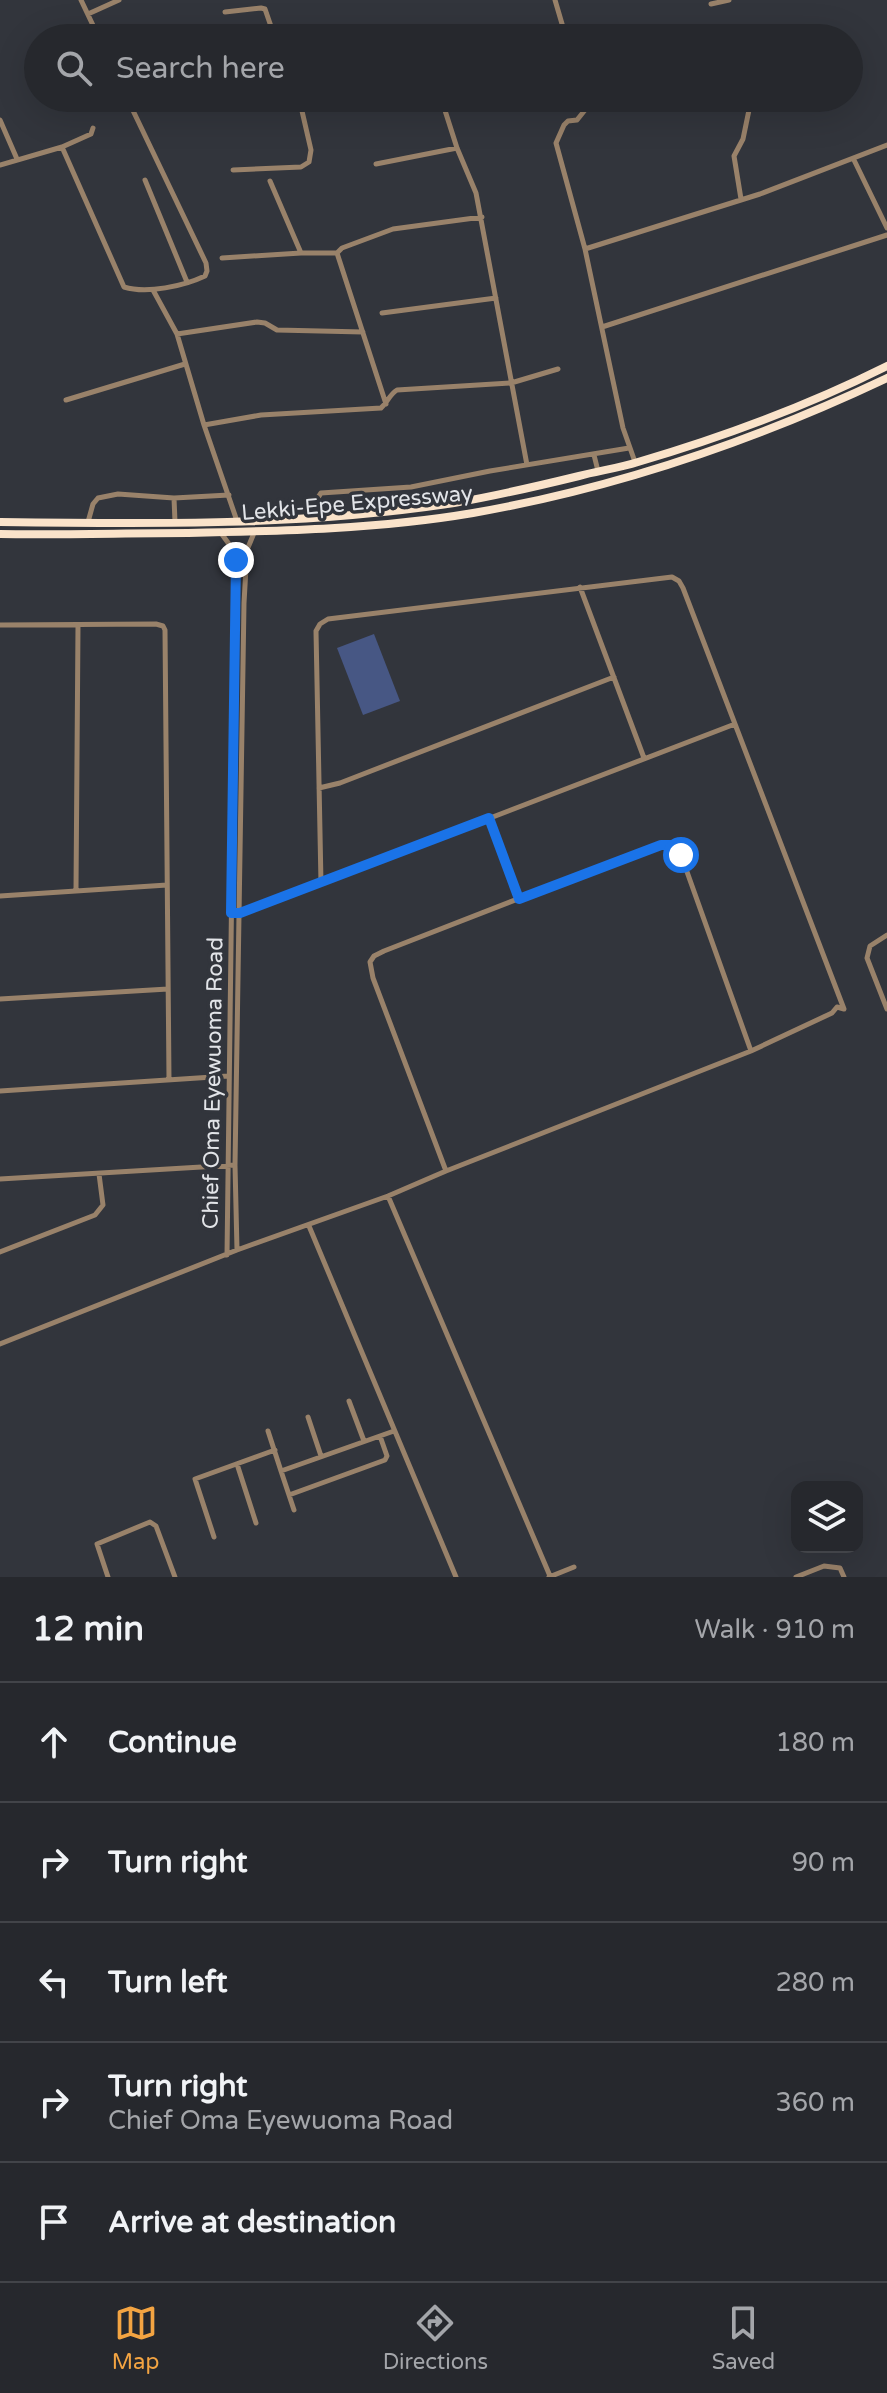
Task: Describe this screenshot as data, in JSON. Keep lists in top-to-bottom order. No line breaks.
{"streets":{"highway":["Lekki-Epe Expressway"],"street":["Chief Oma Eyewuoma Road"]},"crossings":[["Lekki-Epe Expressway","Chief Oma Eyewuoma Road"]],"page":{"search":"Search here","heading":["12 min","Walk · 910 m"],"list":[["Continue","180 m"],["Turn right","90 m"],["Turn left","280 m"],["Turn right","Chief Oma Eyewuoma Road","360 m"],"Arrive at destination"],"nav":["Map","Directions","Saved"]}}
